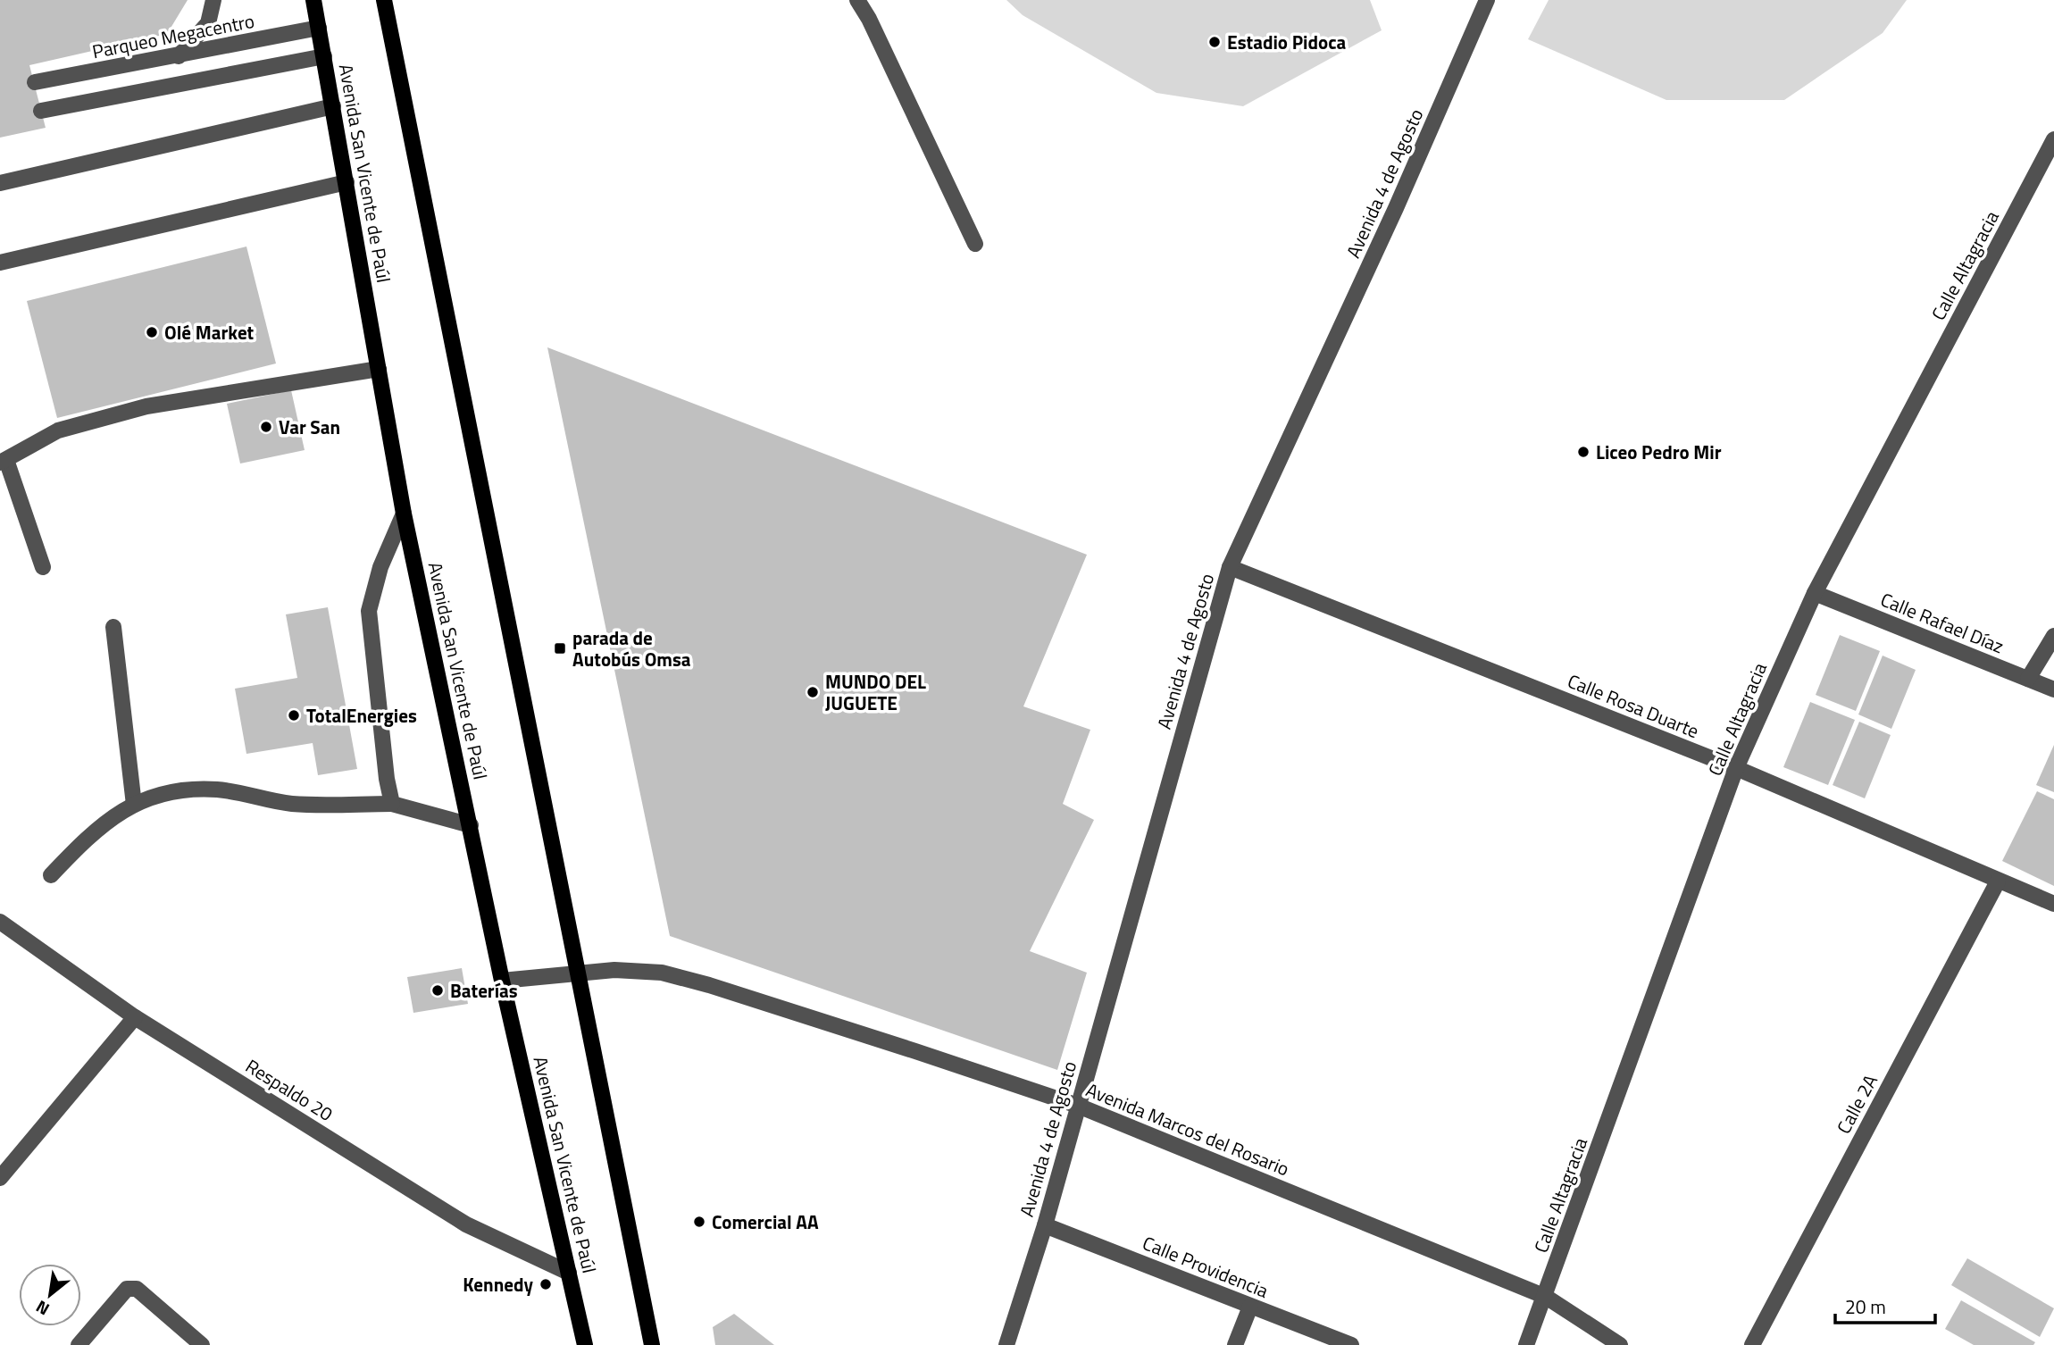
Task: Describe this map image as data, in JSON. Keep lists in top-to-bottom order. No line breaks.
{"streets":{"main road":["Avenida San Vicente de Paúl"],"street":["Parqueo Megacentro","Avenida 4 de Agosto","Calle Altagracia","Calle Rafael Díaz","Calle Rosa Duarte","Respaldo 20","Calle 2A","Avenida Marcos del Rosario","Calle Providencia"]},"crossings":[["Parqueo Megacentro","Avenida San Vicente de Paúl"],["Avenida San Vicente de Paúl","Respaldo 20"],["Avenida San Vicente de Paúl","Avenida Marcos del Rosario"],["Avenida 4 de Agosto","Calle Rosa Duarte"],["Avenida 4 de Agosto","Avenida Marcos del Rosario"],["Avenida 4 de Agosto","Calle Providencia"],["Calle Altagracia","Calle Rafael Díaz"],["Calle Altagracia","Calle Rosa Duarte"],["Calle Altagracia","Avenida Marcos del Rosario"],["Calle Rosa Duarte","Calle 2A"]],"places":{"other":["Estadio Pidoca","Olé Market","Var San","Liceo Pedro Mir","MUNDO DEL JUGUETE","TotalEnergies","Baterías","Comercial AA","Kennedy"],"transit":["parada de Autobús Omsa"]},"scale_bar":"20 m","north":"bottom left"}
